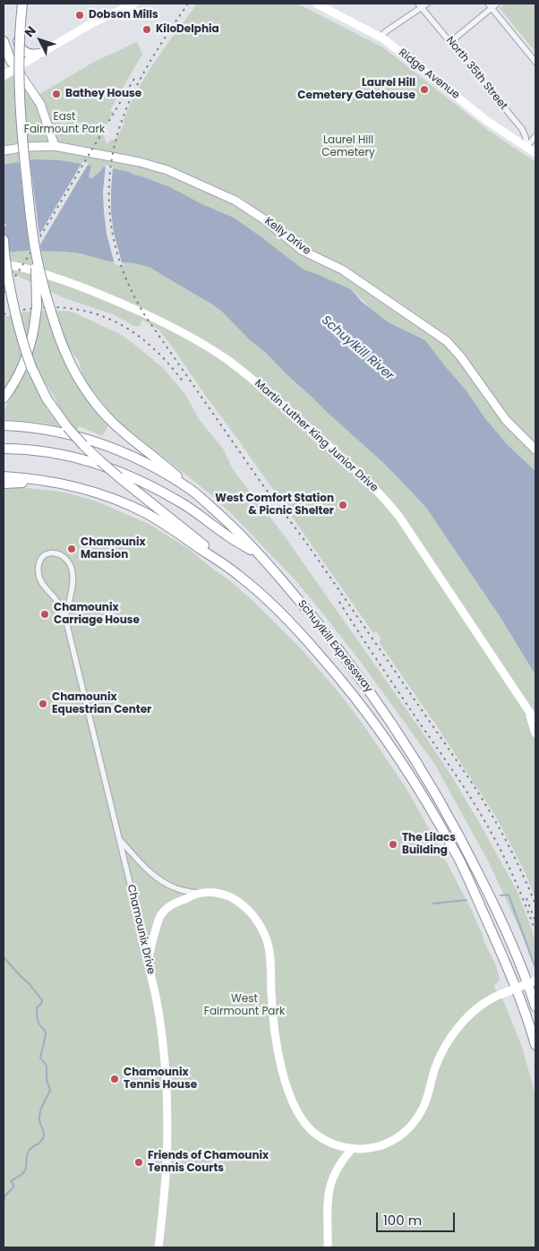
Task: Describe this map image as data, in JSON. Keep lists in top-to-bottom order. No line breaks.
{"streets":{"highway":["Schuylkill Expressway"],"main road":["Ridge Avenue","Kelly Drive","Martin Luther King Junior Drive","Chamounix Drive"],"street":["North 35th Street"]},"crossings":[["North 35th Street","Ridge Avenue"]],"water":["Schuylkill River"],"parks":["East Fairmount Park","Laurel Hill Cemetery","West Fairmount Park"],"places":["Dobson Mills","KiloDelphia","Laurel Hill Cemetery Gatehouse","Bathey House","West Comfort Station & Picnic Shelter","Chamounix Mansion","Chamounix Carriage House","Chamounix Equestrian Center","The Lilacs Building","Chamounix Tennis House","Friends of Chamounix Tennis Courts"],"scale_bar":"100 m","north":"top left"}
